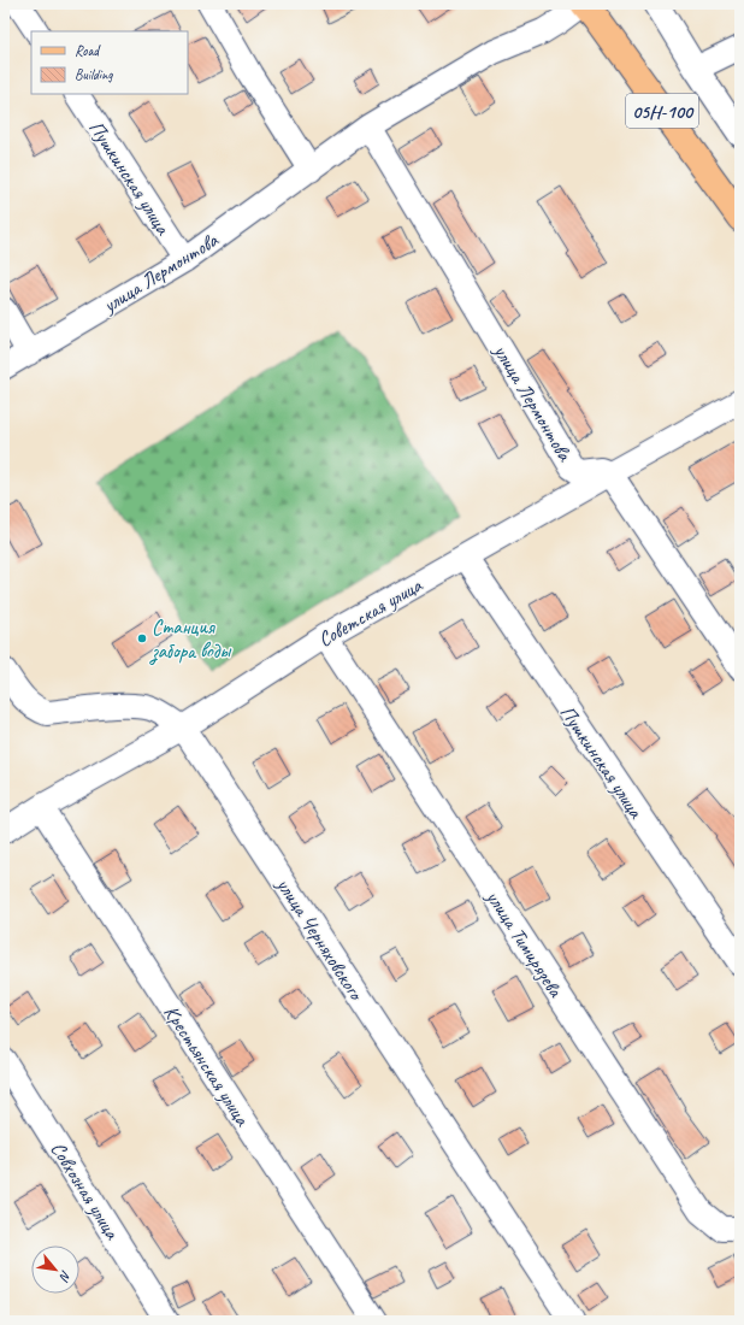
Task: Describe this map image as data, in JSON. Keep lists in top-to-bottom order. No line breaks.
{"streets":{"main road":["05Н-100"],"street":["Пушкинская улица","улица Лермонтова","Советская улица","улица Черняховского","улица Тимирязева","Крестьянская улица","Совхозная улица"]},"crossings":[["05Н-100","улица Лермонтова"],["Пушкинская улица","улица Лермонтова"],["Пушкинская улица","Советская улица"],["улица Лермонтова","Советская улица"],["Советская улица","улица Черняховского"],["Советская улица","улица Тимирязева"],["Советская улица","Крестьянская улица"]],"places":["Станция забора воды"],"legend":["Road","Building"],"north":"bottom right"}
